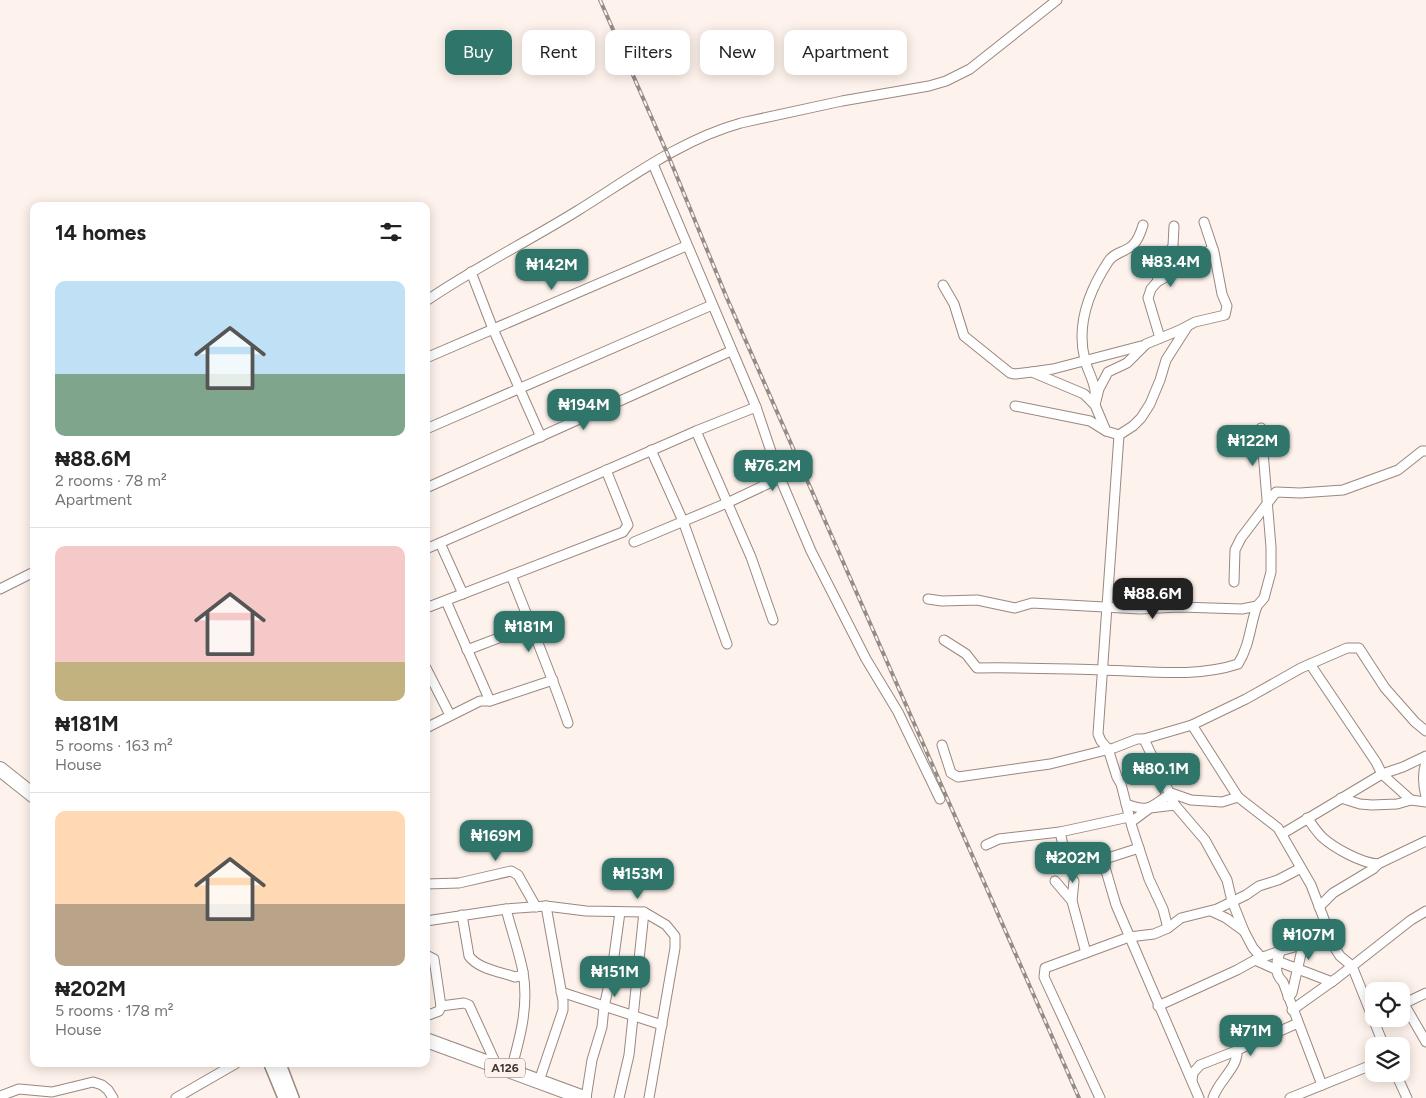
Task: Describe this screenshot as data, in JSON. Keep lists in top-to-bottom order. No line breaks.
{"streets":{"highway":["A126"]},"page":{"chip":["Buy","Rent","Filters","New","Apartment"],"heading":"14 homes","price":["₦83.4M","₦142M","₦194M","₦122M","₦76.2M","₦88.6M","₦181M","₦80.1M","₦169M","₦202M","₦153M","₦107M","₦151M","₦71M"],"list":[{"name":"₦88.6M","note":"2 rooms · 78 m² · Apartment"},{"name":"₦181M","note":"5 rooms · 163 m² · House"},{"name":"₦202M","note":"5 rooms · 178 m² · House"}]}}
